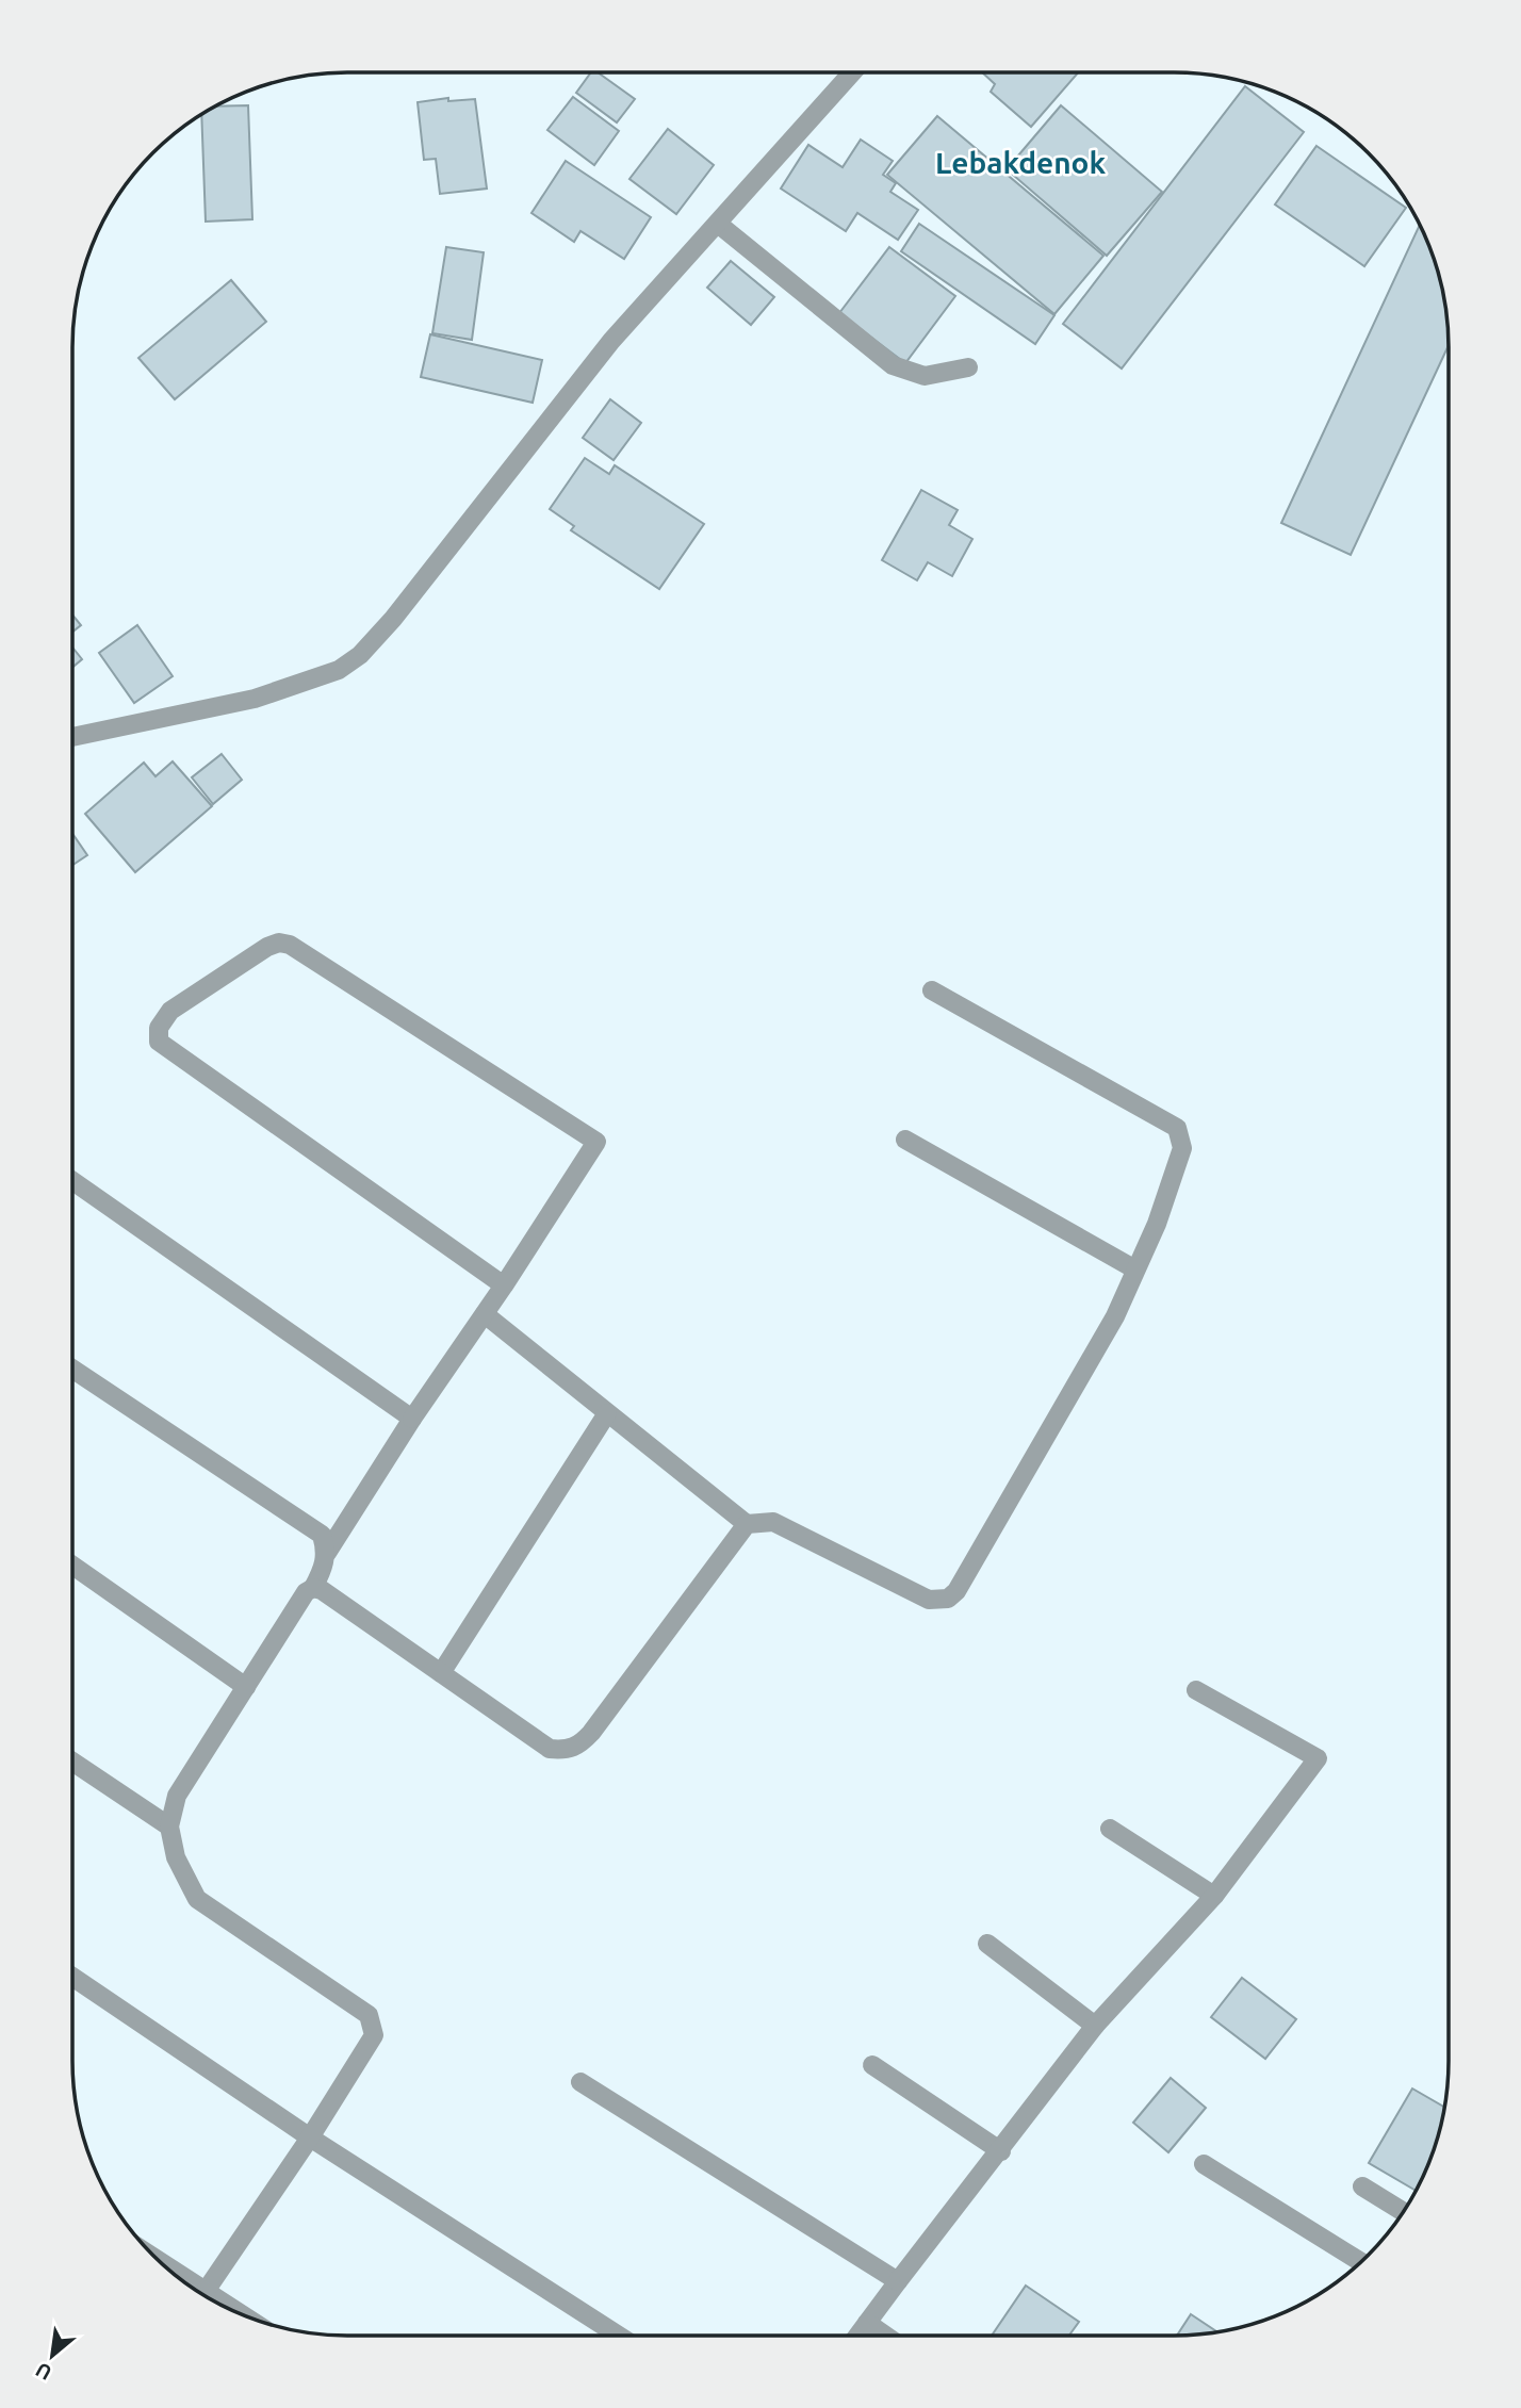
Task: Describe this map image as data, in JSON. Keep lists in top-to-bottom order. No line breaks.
{"districts":["Lebakdenok"],"north":"bottom left"}
